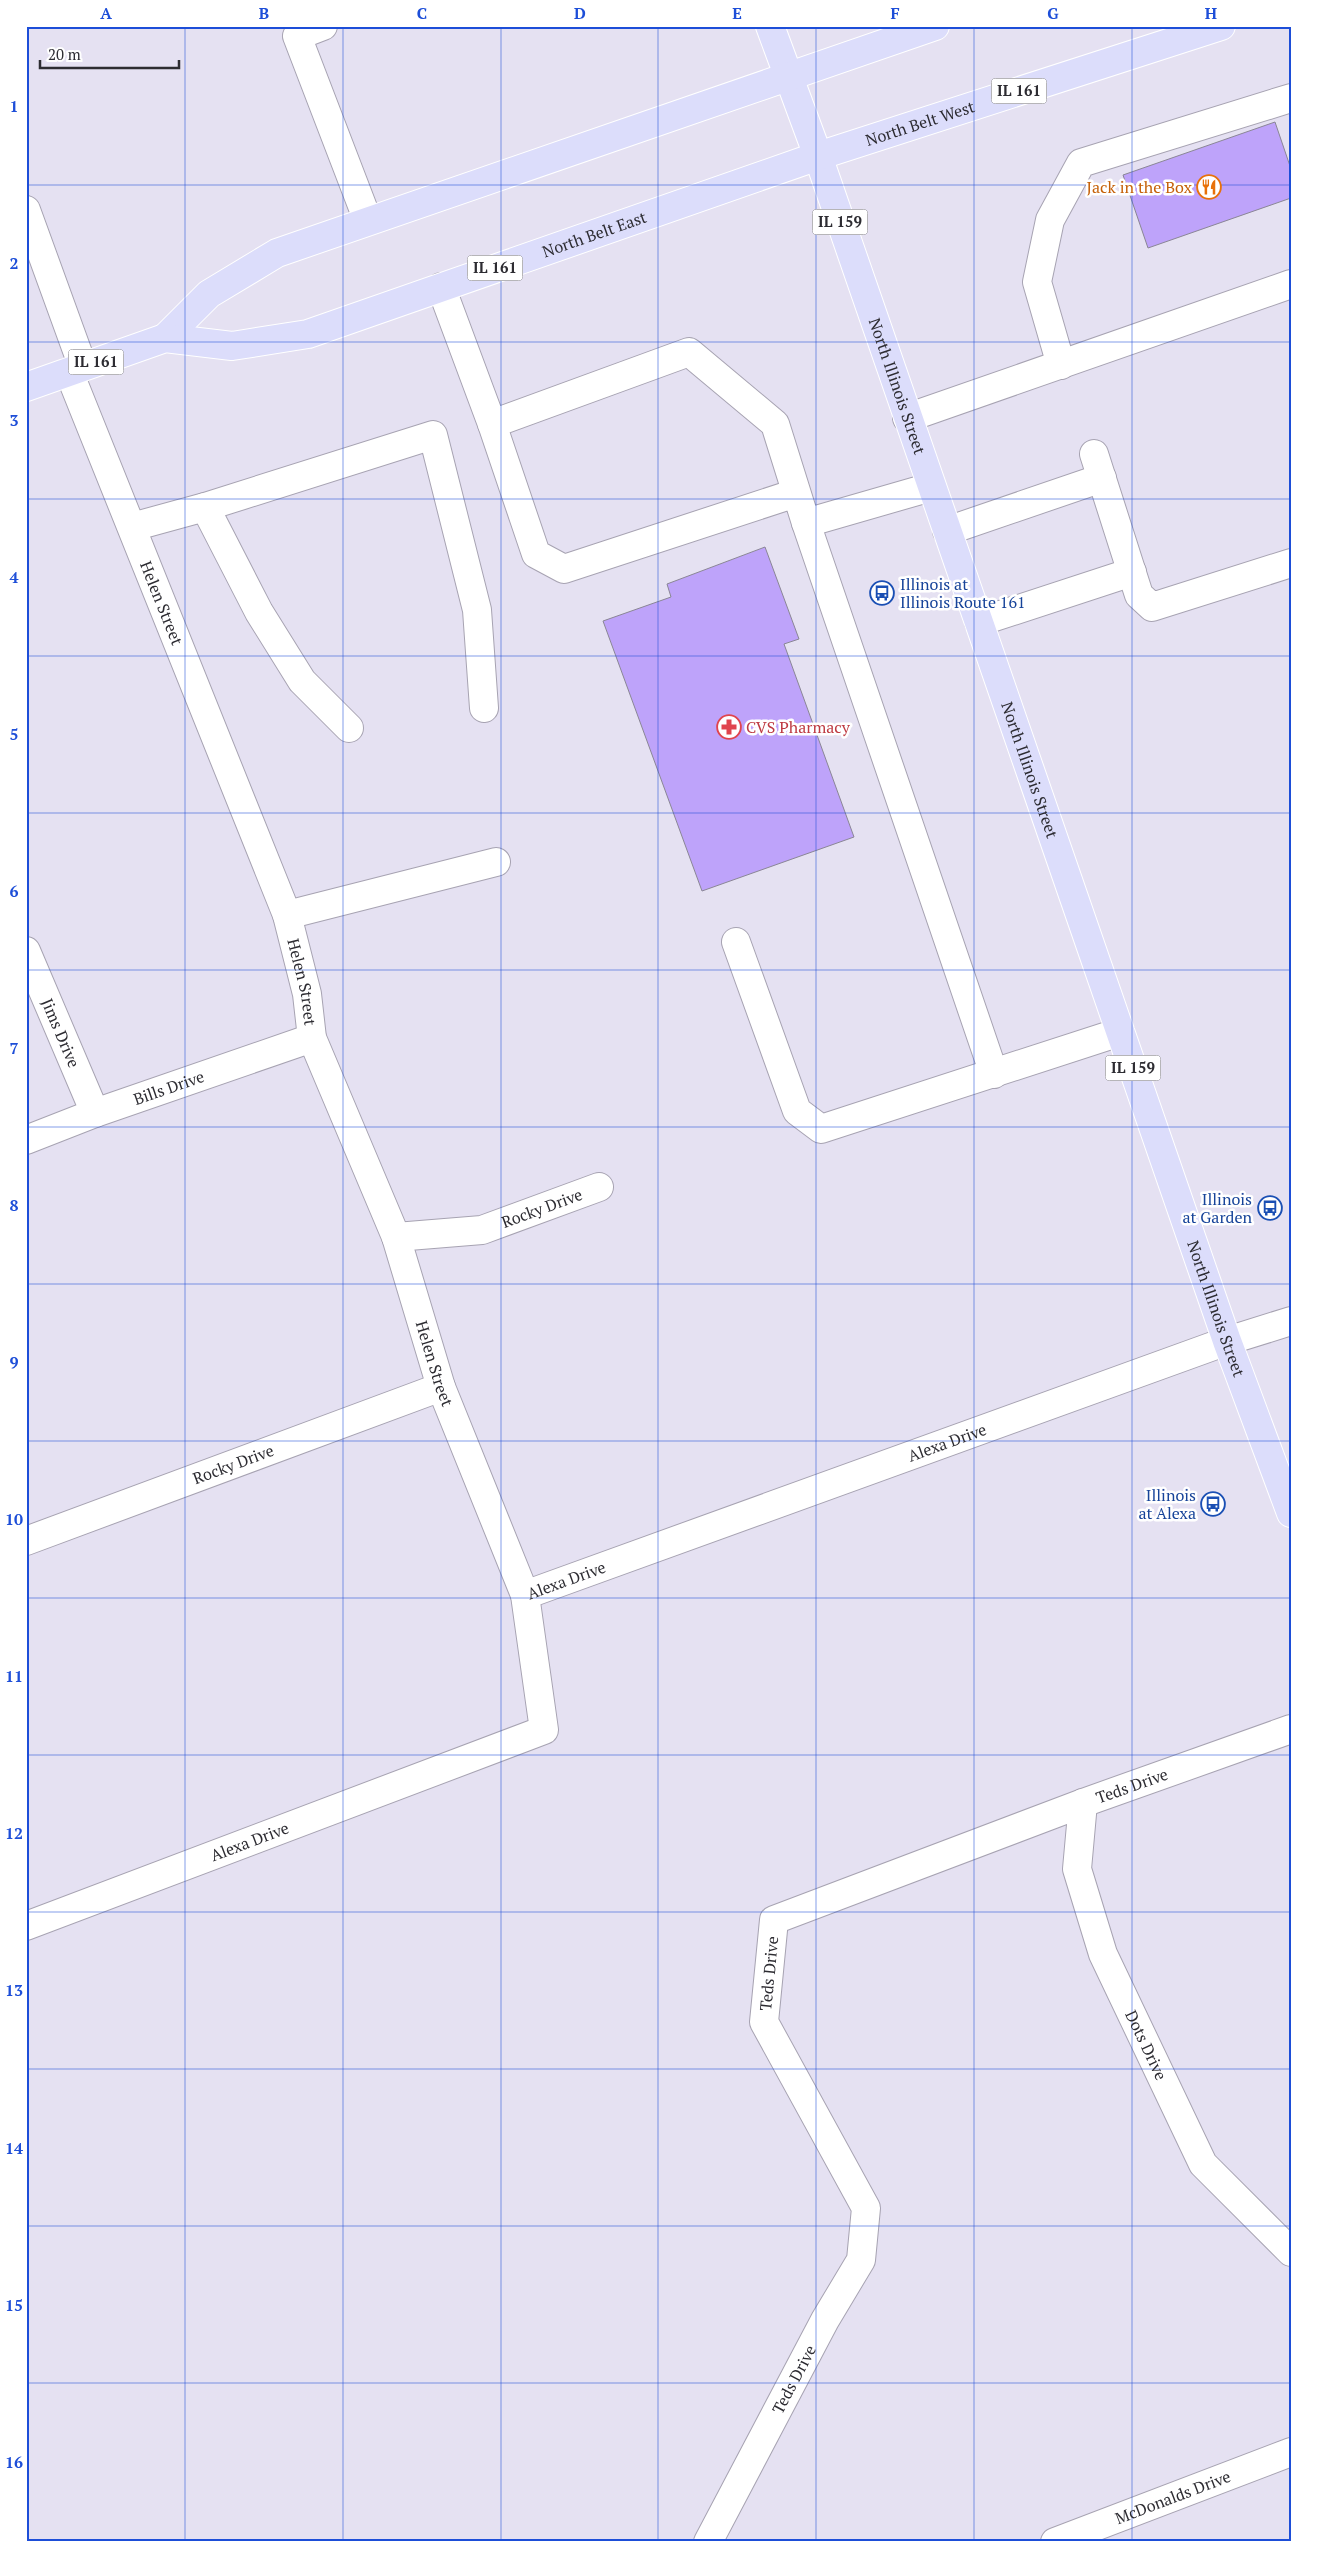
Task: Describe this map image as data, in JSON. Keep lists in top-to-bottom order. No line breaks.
{"streets":{"main road":["IL 161","North Belt West","IL 159","North Belt East","North Illinois Street"],"street":["Helen Street","Jims Drive","Bills Drive","Rocky Drive","Alexa Drive","Teds Drive","Dots Drive","McDonalds Drive"]},"crossings":[["IL 161","North Belt East"],["IL 161","North Illinois Street"],["North Belt West","North Belt East"],["North Belt West","North Illinois Street"],["North Belt East","North Illinois Street"],["North Belt East","Helen Street"],["North Illinois Street","Alexa Drive"],["Helen Street","Bills Drive"],["Helen Street","Rocky Drive"],["Helen Street","Alexa Drive"],["Jims Drive","Bills Drive"],["Teds Drive","Dots Drive"]],"places":{"restaurant":["Jack in the Box"],"bus stop":["Illinois at Illinois Route 161","Illinois at Garden","Illinois at Alexa"],"pharmacy":["CVS Pharmacy"]},"scale_bar":"20 m","grid":{"columns":["A","B","C","D","E","F","G","H"],"rows":["1","2","3","4","5","6","7","8","9","10","11","12","13","14","15","16"]}}
